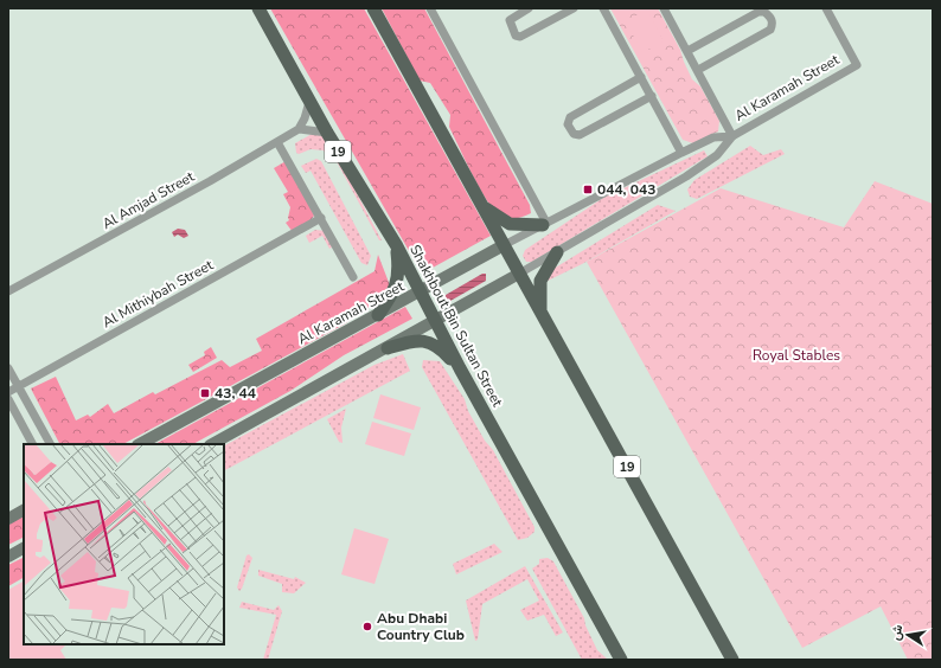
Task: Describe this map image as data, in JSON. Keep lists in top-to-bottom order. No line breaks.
{"streets":{"main road":["Al Karamah Street","19","Shakhbout Bin Sultan Street"],"street":["Al Amjad Street","Al Mithiybah Street"]},"crossings":[["Al Karamah Street","19"],["Al Karamah Street","Shakhbout Bin Sultan Street"]],"parks":["Royal Stables"],"places":{"transit":["044, 043","43, 44"],"other":["Abu Dhabi Country Club"]},"north":"left"}
